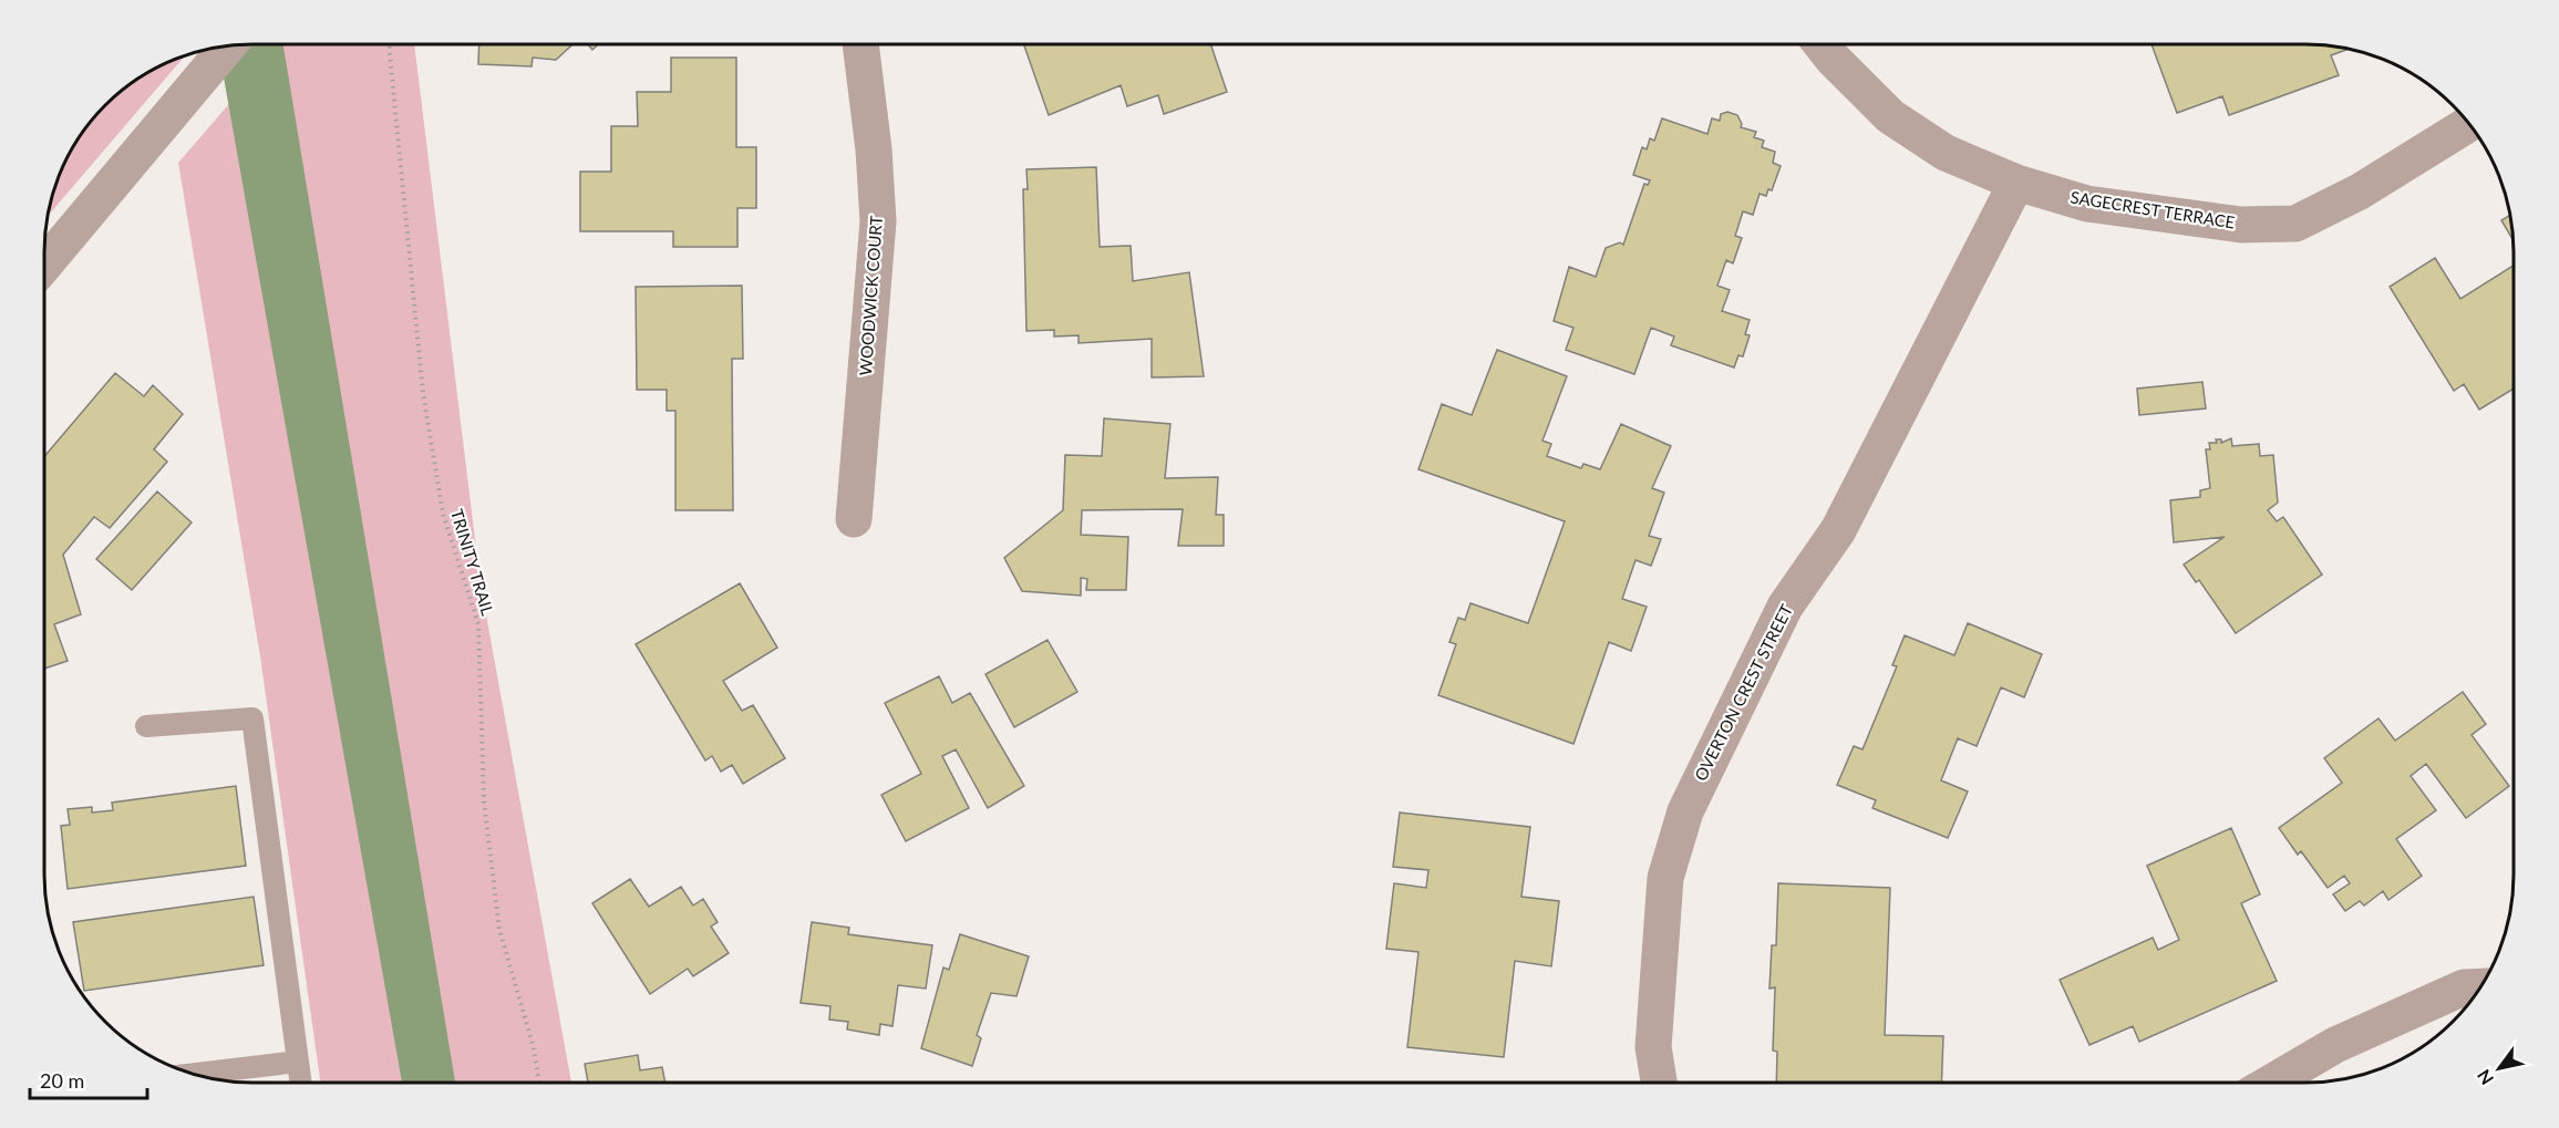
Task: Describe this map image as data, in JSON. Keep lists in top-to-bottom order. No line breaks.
{"streets":{"street":["SAGECREST TERRACE","WOODWICK COURT","OVERTON CREST STREET"],"path":["TRINITY TRAIL"]},"crossings":[["SAGECREST TERRACE","OVERTON CREST STREET"]],"scale_bar":"20 m","north":"bottom left"}
